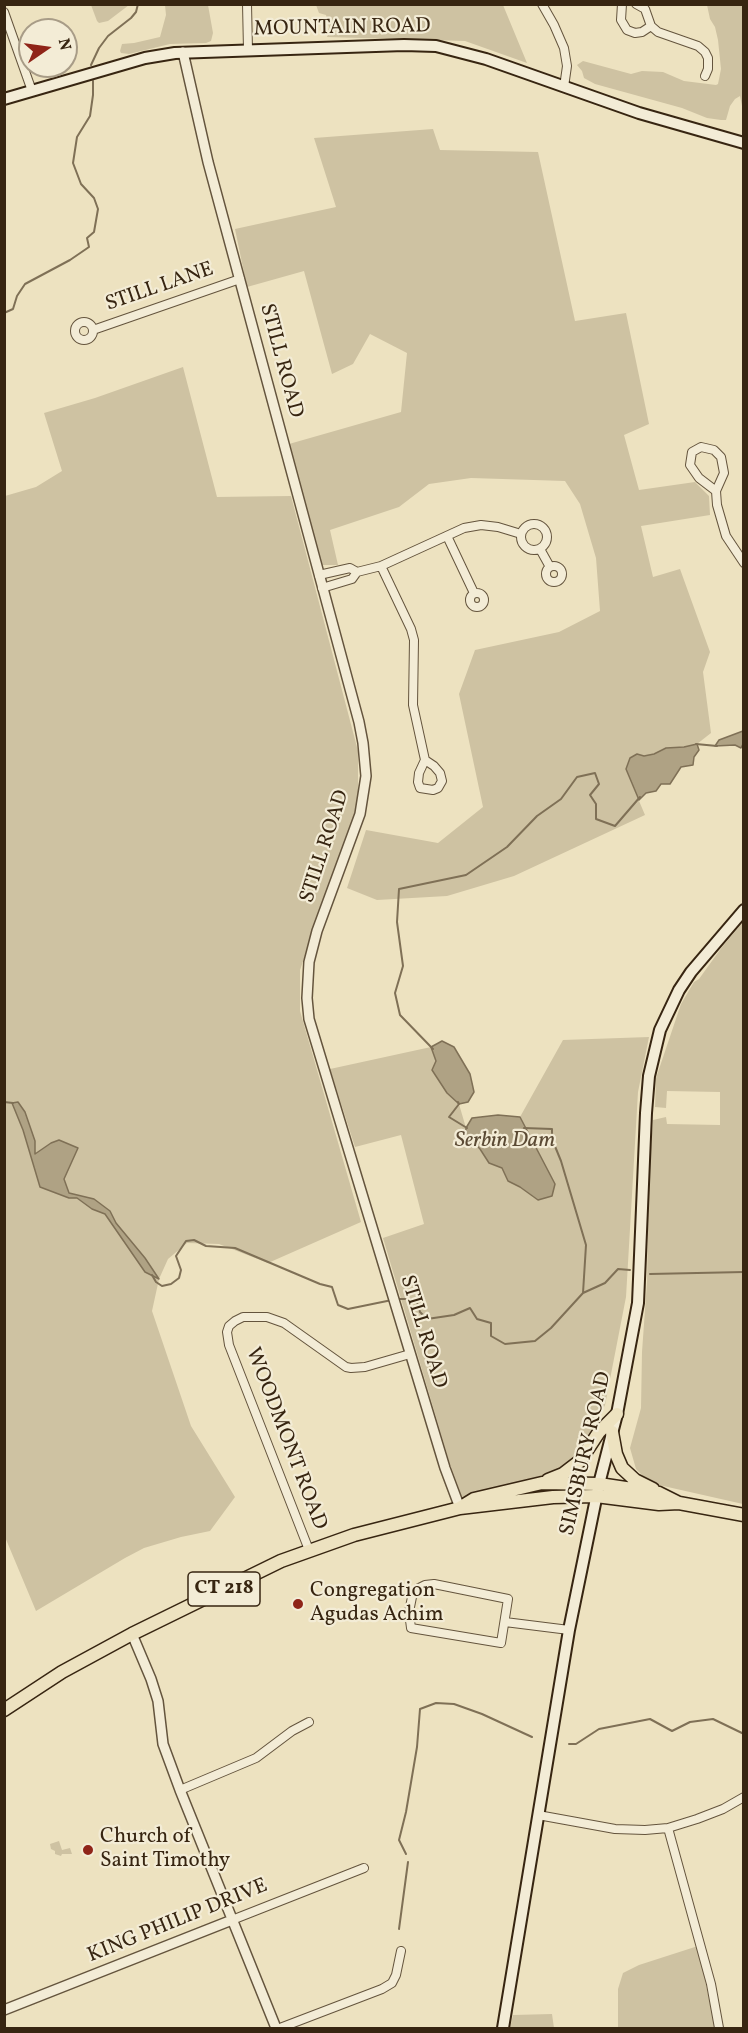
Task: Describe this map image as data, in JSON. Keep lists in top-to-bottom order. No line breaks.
{"streets":{"main road":["MOUNTAIN ROAD","SIMSBURY ROAD","CT 218"],"street":["STILL LANE","STILL ROAD","WOODMONT ROAD","KING PHILIP DRIVE"]},"crossings":[["MOUNTAIN ROAD","STILL ROAD"],["STILL LANE","STILL ROAD"],["STILL ROAD","WOODMONT ROAD"],["STILL ROAD","CT 218"],["WOODMONT ROAD","CT 218"],["SIMSBURY ROAD","CT 218"]],"water":["Serbin Dam"],"places":["Congregation Agudas Achim","Church of Saint Timothy"],"north":"right"}
